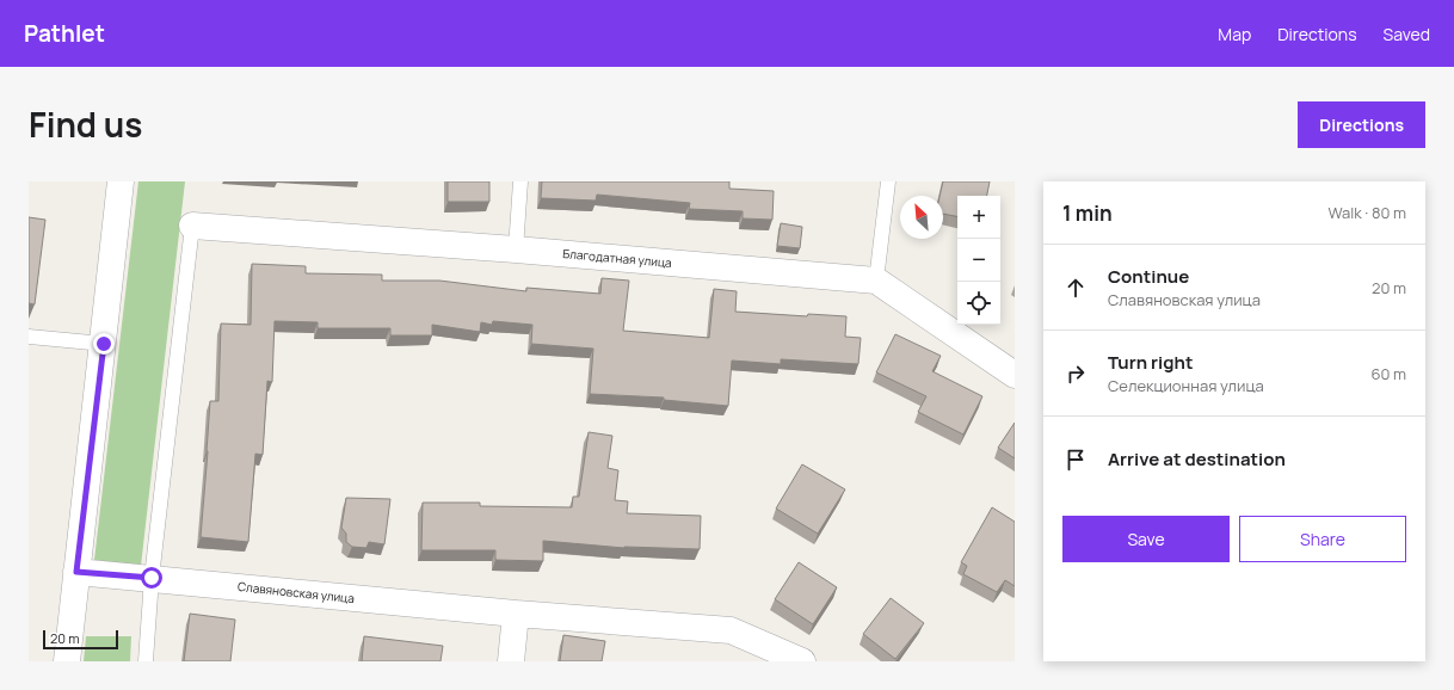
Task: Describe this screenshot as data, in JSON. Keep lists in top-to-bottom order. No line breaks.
{"streets":{"street":["Благодатная улица","Славяновская улица"]},"scale_bar":"20 m","north":"top left","page":{"header":"Pathlet","nav":["Map","Directions","Saved"],"title":"Find us","buttons":["Directions",["Save","Share"]],"heading":["1 min","Walk · 80 m"],"map_buttons":["+","−"],"list":[["Continue","Славяновская улица","20 m"],["Turn right","Селекционная улица","60 m"],"Arrive at destination"],"scale":"20 m"}}
